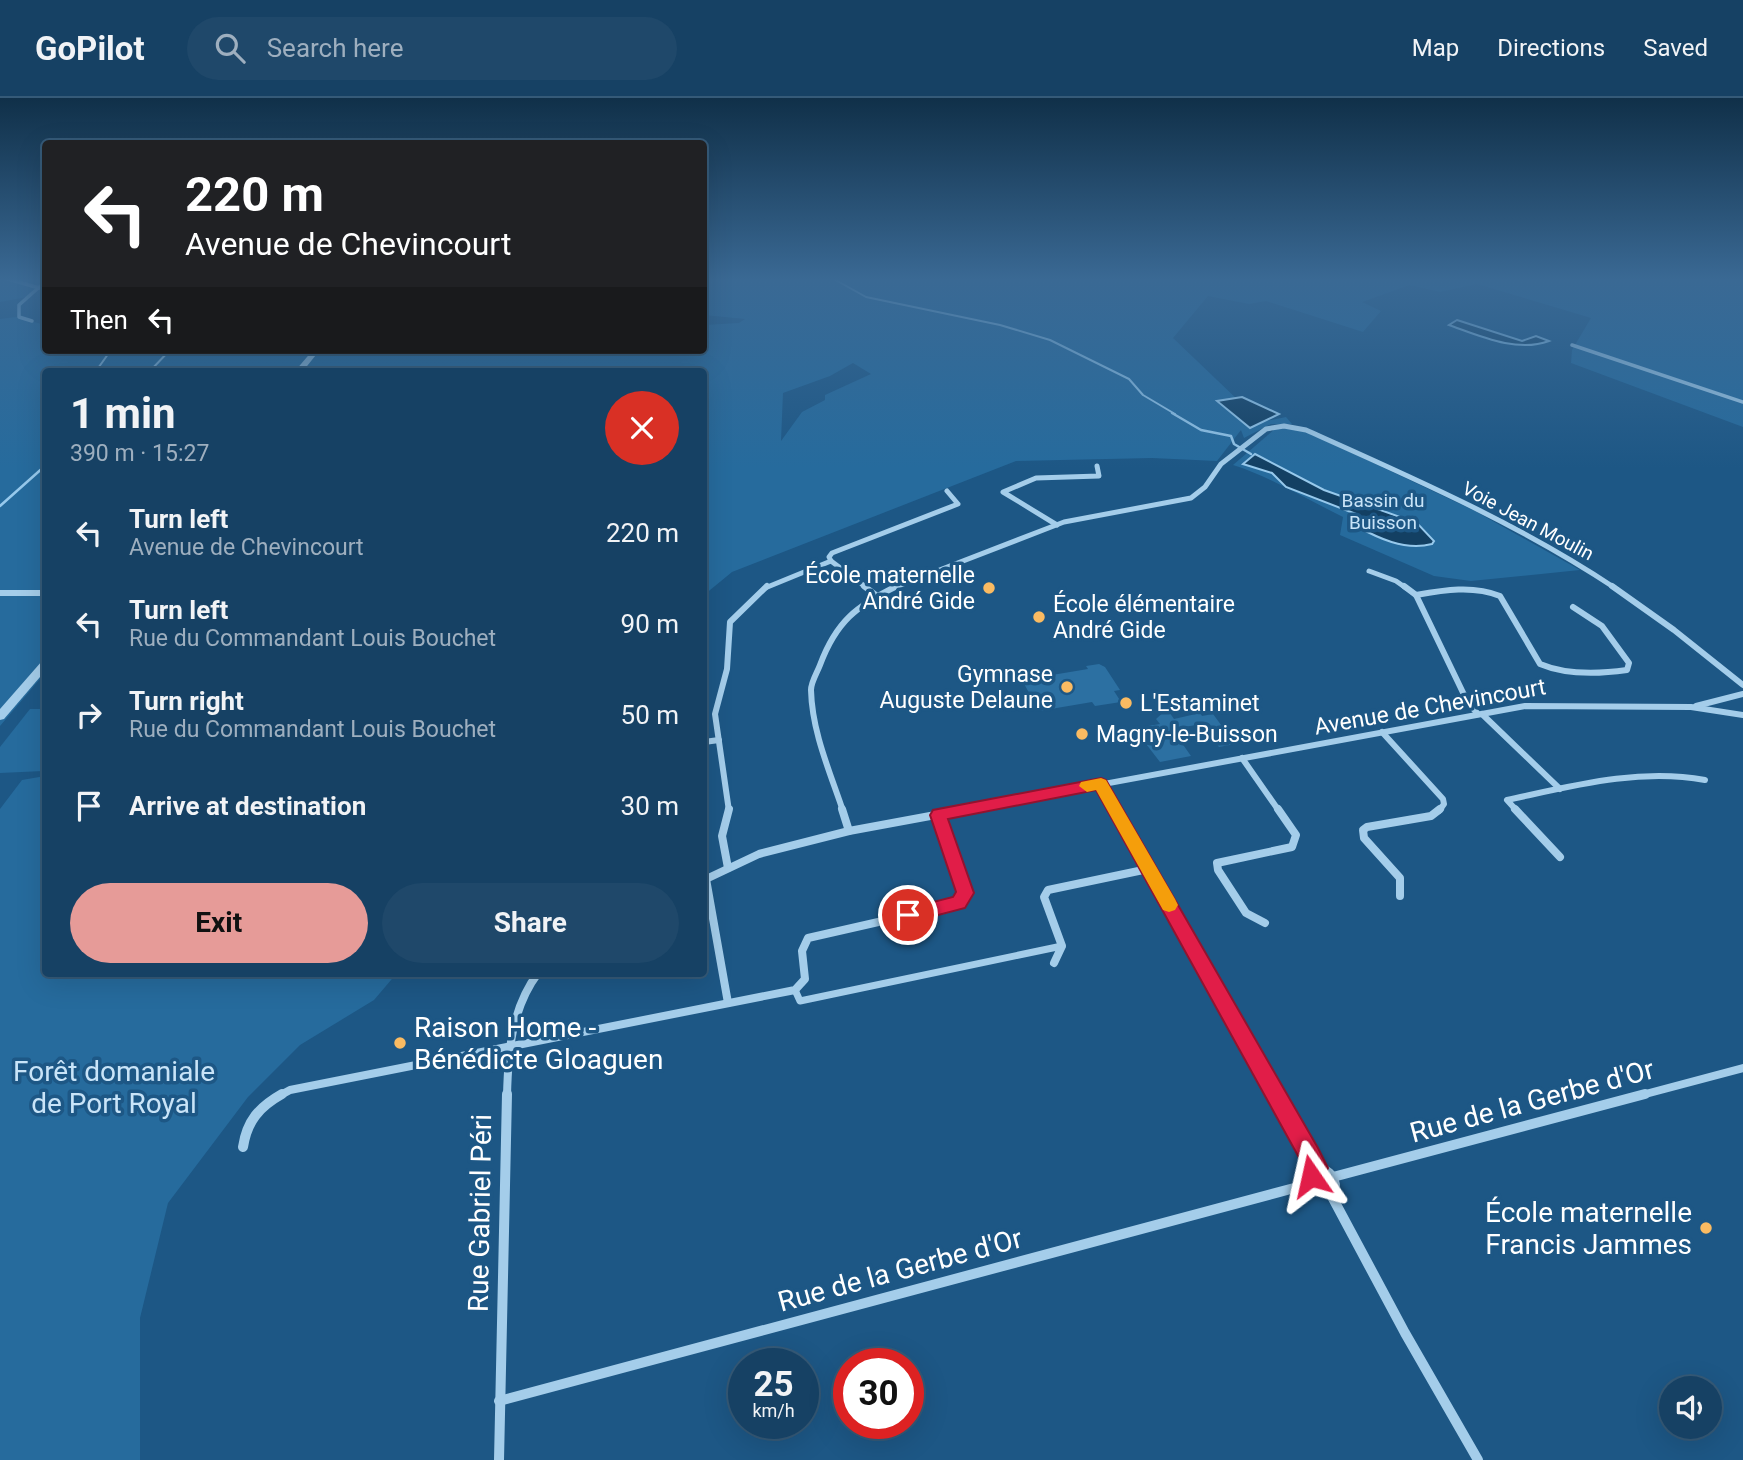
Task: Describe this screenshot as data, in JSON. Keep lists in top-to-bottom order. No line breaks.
{"streets":{"street":["Voie Jean Moulin","Avenue de Chevincourt","Rue de la Gerbe d'Or","Rue Gabriel Péri"]},"crossings":[["Rue de la Gerbe d'Or","Rue Gabriel Péri"]],"parks":["Bassin du Buisson","Forêt domaniale de Port Royal"],"places":["École maternelle André Gide","École élémentaire André Gide","Gymnase Auguste Delaune","L'Estaminet","Magny-le-Buisson","Raison Home - Bénédicte Gloaguen","École maternelle Francis Jammes"],"page":{"header":"GoPilot","search":"Search here","nav":["Map","Directions","Saved"],"turn":["220 m","Avenue de Chevincourt"],"then":"Then","heading":["1 min","390 m · 15:27"],"list":[{"name":"Turn left","note":"Avenue de Chevincourt","value":"220 m"},{"name":"Turn left","note":"Rue du Commandant Louis Bouchet","value":"90 m"},{"name":"Turn right","note":"Rue du Commandant Louis Bouchet","value":"50 m"},{"name":"Arrive at destination","value":"30 m"}],"buttons":["Exit","Share"],"speed":"25 km/h","limit":"30"}}
